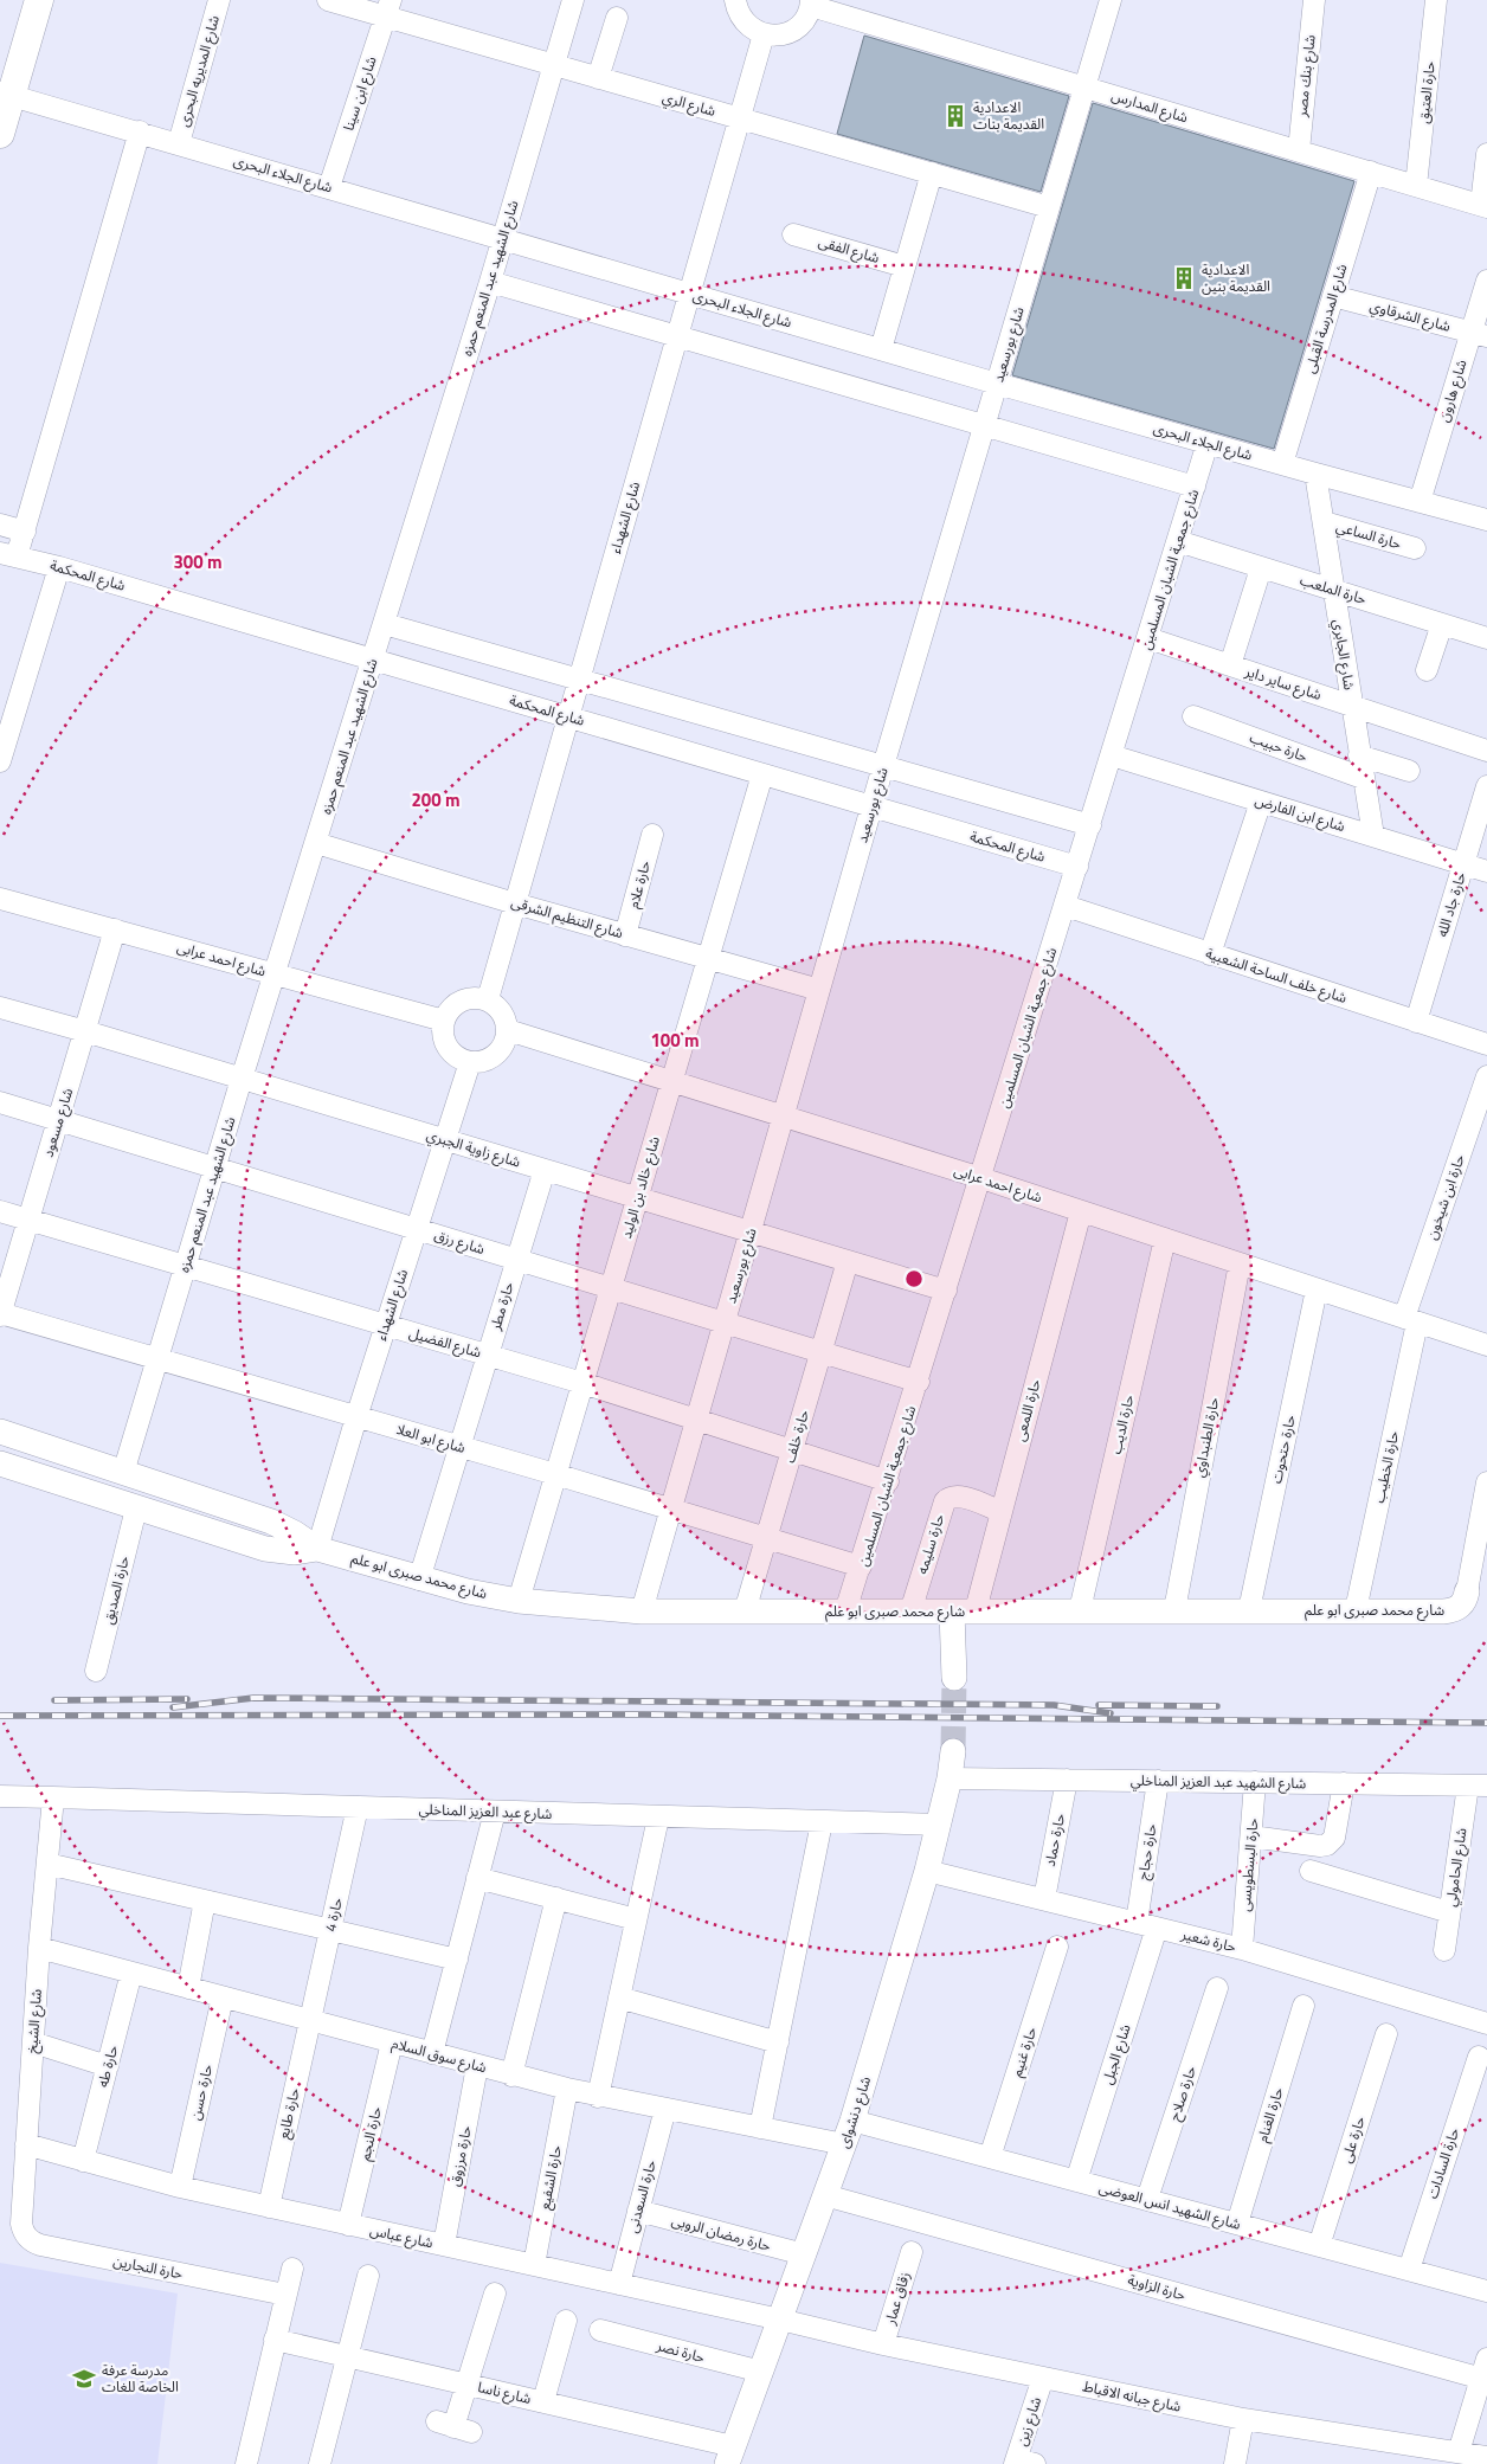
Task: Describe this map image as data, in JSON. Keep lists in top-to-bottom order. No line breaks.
{"streets":{"street":["شارع المديريه البحرى","شارع بنك مصر","حارة العتيق","شارع ابن سينا","شارع الري","شارع المدارس","شارع الجلاء البحرى","شارع الفقى","شارع الشهيد عبد المنعم حمزه","شارع الشرقاوي","شارع المدرسة القبلى","شارع بورسعيد","شارع هارون","شارع الشهداء","حارة الساعي","شارع جمعية الشبان المسلمين","شارع المحكمة","حارة الملعب","شارع الجابري","شارع ساير داير","حارة حبيب","شارع ابن الفارض","حارة علام","حارة جاد الله","شارع التنظيم الشرقى","شارع احمد عرابى","شارع خلف الساحة الشعبية","شارع مسعود","شارع زاوية الجبري","شارع خالد بن الوليد","حارة ابن شيخون","شارع رزق","حارة مطر","شارع الفضيل","حارة اللمعى","حارة الديب","حارة خلف","حارة الطنبداوي","شارع ابو العلا","حارة حتحوت","حارة الخطيب","حارة سليمه","شارع محمد صبرى ابو علم","حارة الصديق","شارع الشهيد عبد العزيز المناخلي","شارع عبد العزيز المناخلي","حارة حماد","حارة حجاج","حارة البسطويسى","شارع الحامولي","حارة 4","حارة شعير","شارع الشيخ","حارة غنيم","شارع الجبل","شارع سوق السلام","حارة طه","حارة حسن","حارة صلاح","شارع دنشواى","حارة طايع","حارة الغنام","حارة النجم","حارة على","حارة مرزوق","حارة السادات","حارة الشفيع","حارة السعدنى","شارع الشهيد انس العوضى","حارة رمضان الروبى","شارع عباس","حارة النجارين","حارة الزاوية","زقاق عمار","حارة نصر","شارع ناسا","شارع جبانه الاقباط","شارع زين"]},"crossings":[["شارع المديريه البحرى","شارع الجلاء البحرى"],["شارع بنك مصر","شارع المدارس"],["حارة العتيق","شارع المدارس"],["شارع ابن سينا","شارع الري"],["شارع ابن سينا","شارع الجلاء البحرى"],["شارع الري","شارع الشهيد عبد المنعم حمزه"],["شارع الري","شارع بورسعيد"],["شارع الري","شارع الشهداء"],["شارع المدارس","شارع المدرسة القبلى"],["شارع المدارس","شارع بورسعيد"],["شارع الجلاء البحرى","شارع الشهيد عبد المنعم حمزه"],["شارع الجلاء البحرى","شارع المدرسة القبلى"],["شارع الجلاء البحرى","شارع بورسعيد"],["شارع الجلاء البحرى","شارع هارون"],["شارع الجلاء البحرى","شارع الشهداء"],["شارع الجلاء البحرى","شارع جمعية الشبان المسلمين"],["شارع الجلاء البحرى","شارع الجابري"],["شارع الشهيد عبد المنعم حمزه","شارع المحكمة"],["شارع الشهيد عبد المنعم حمزه","شارع التنظيم الشرقى"],["شارع الشهيد عبد المنعم حمزه","شارع احمد عرابى"],["شارع الشهيد عبد المنعم حمزه","شارع زاوية الجبري"],["شارع الشهيد عبد المنعم حمزه","شارع رزق"],["شارع الشهيد عبد المنعم حمزه","شارع الفضيل"],["شارع الشهيد عبد المنعم حمزه","شارع ابو العلا"],["شارع الشهيد عبد المنعم حمزه","شارع محمد صبرى ابو علم"],["شارع الشرقاوي","شارع المدرسة القبلى"],["شارع الشرقاوي","شارع هارون"],["شارع بورسعيد","شارع المحكمة"],["شارع بورسعيد","شارع التنظيم الشرقى"],["شارع بورسعيد","شارع احمد عرابى"],["شارع بورسعيد","شارع زاوية الجبري"],["شارع بورسعيد","شارع رزق"],["شارع بورسعيد","شارع الفضيل"],["شارع بورسعيد","شارع ابو العلا"],["شارع بورسعيد","شارع محمد صبرى ابو علم"],["شارع الشهداء","شارع المحكمة"],["شارع الشهداء","شارع التنظيم الشرقى"],["شارع الشهداء","شارع احمد عرابى"],["شارع الشهداء","شارع زاوية الجبري"],["شارع الشهداء","شارع رزق"],["شارع الشهداء","شارع الفضيل"],["شارع الشهداء","شارع ابو العلا"],["شارع الشهداء","شارع محمد صبرى ابو علم"],["حارة الساعي","شارع الجابري"],["شارع جمعية الشبان المسلمين","شارع المحكمة"],["شارع جمعية الشبان المسلمين","حارة الملعب"],["شارع جمعية الشبان المسلمين","شارع ساير داير"],["شارع جمعية الشبان المسلمين","شارع ابن الفارض"],["شارع جمعية الشبان المسلمين","شارع احمد عرابى"],["شارع جمعية الشبان المسلمين","شارع خلف الساحة الشعبية"],["شارع جمعية الشبان المسلمين","شارع زاوية الجبري"],["شارع جمعية الشبان المسلمين","شارع رزق"],["شارع جمعية الشبان المسلمين","شارع الفضيل"],["شارع جمعية الشبان المسلمين","شارع ابو العلا"],["شارع جمعية الشبان المسلمين","شارع محمد صبرى ابو علم"],["شارع المحكمة","شارع خالد بن الوليد"],["حارة الملعب","شارع الجابري"],["شارع الجابري","شارع ساير داير"],["شارع الجابري","حارة حبيب"],["شارع الجابري","شارع ابن الفارض"],["شارع ابن الفارض","حارة جاد الله"],["حارة علام","شارع التنظيم الشرقى"],["حارة جاد الله","شارع خلف الساحة الشعبية"],["شارع التنظيم الشرقى","شارع خالد بن الوليد"],["شارع احمد عرابى","شارع مسعود"],["شارع احمد عرابى","شارع خالد بن الوليد"],["شارع احمد عرابى","حارة ابن شيخون"],["شارع احمد عرابى","حارة اللمعى"],["شارع احمد عرابى","حارة الديب"],["شارع احمد عرابى","حارة الطنبداوي"],["شارع احمد عرابى","حارة حتحوت"],["شارع احمد عرابى","حارة الخطيب"],["شارع مسعود","شارع زاوية الجبري"],["شارع مسعود","شارع رزق"],["شارع مسعود","شارع الفضيل"],["شارع مسعود","شارع ابو العلا"],["شارع زاوية الجبري","شارع خالد بن الوليد"],["شارع زاوية الجبري","حارة مطر"],["شارع زاوية الجبري","حارة خلف"],["شارع خالد بن الوليد","شارع رزق"],["شارع خالد بن الوليد","شارع الفضيل"],["شارع خالد بن الوليد","شارع ابو العلا"],["شارع خالد بن الوليد","شارع محمد صبرى ابو علم"],["حارة ابن شيخون","حارة الخطيب"],["شارع رزق","حارة مطر"],["شارع رزق","حارة خلف"],["حارة مطر","شارع الفضيل"],["حارة مطر","شارع ابو العلا"],["حارة مطر","شارع محمد صبرى ابو علم"],["شارع الفضيل","حارة خلف"],["حارة اللمعى","حارة سليمه"],["حارة اللمعى","شارع محمد صبرى ابو علم"],["حارة الديب","شارع محمد صبرى ابو علم"],["حارة خلف","شارع ابو العلا"],["حارة خلف","شارع محمد صبرى ابو علم"],["حارة الطنبداوي","شارع محمد صبرى ابو علم"],["حارة حتحوت","شارع محمد صبرى ابو علم"],["حارة الخطيب","شارع محمد صبرى ابو علم"],["حارة سليمه","شارع محمد صبرى ابو علم"],["شارع محمد صبرى ابو علم","حارة الصديق"],["شارع الشهيد عبد العزيز المناخلي","حارة حماد"],["شارع الشهيد عبد العزيز المناخلي","حارة حجاج"],["شارع الشهيد عبد العزيز المناخلي","حارة البسطويسى"],["شارع الشهيد عبد العزيز المناخلي","شارع الحامولي"],["شارع الشهيد عبد العزيز المناخلي","شارع دنشواى"],["شارع عبد العزيز المناخلي","حارة 4"],["شارع عبد العزيز المناخلي","شارع الشيخ"],["شارع عبد العزيز المناخلي","شارع دنشواى"],["حارة حماد","حارة شعير"],["حارة حجاج","حارة شعير"],["حارة حجاج","شارع الجبل"],["حارة البسطويسى","حارة شعير"],["حارة 4","شارع سوق السلام"],["حارة 4","حارة طايع"],["حارة شعير","شارع الجبل"],["حارة شعير","شارع دنشواى"],["شارع الشيخ","شارع سوق السلام"],["شارع الشيخ","شارع عباس"],["شارع الشيخ","حارة النجارين"],["حارة غنيم","شارع الشهيد انس العوضى"],["شارع الجبل","شارع الشهيد انس العوضى"],["شارع سوق السلام","حارة طه"],["شارع سوق السلام","حارة حسن"],["شارع سوق السلام","شارع دنشواى"],["شارع سوق السلام","حارة طايع"],["شارع سوق السلام","حارة النجم"],["شارع سوق السلام","حارة مرزوق"],["شارع سوق السلام","حارة الشفيع"],["شارع سوق السلام","حارة السعدنى"],["شارع سوق السلام","شارع الشهيد انس العوضى"],["حارة طه","شارع عباس"],["حارة حسن","شارع عباس"],["حارة صلاح","شارع الشهيد انس العوضى"],["شارع دنشواى","شارع الشهيد انس العوضى"],["شارع دنشواى","حارة رمضان الروبى"],["شارع دنشواى","شارع عباس"],["شارع دنشواى","حارة الزاوية"],["شارع دنشواى","حارة نصر"],["شارع دنشواى","شارع ناسا"],["شارع دنشواى","شارع جبانه الاقباط"],["حارة طايع","شارع عباس"],["حارة الغنام","شارع الشهيد انس العوضى"],["حارة النجم","شارع عباس"],["حارة على","شارع الشهيد انس العوضى"],["حارة مرزوق","شارع عباس"],["حارة السادات","شارع الشهيد انس العوضى"],["حارة الشفيع","شارع عباس"],["حارة السعدنى","حارة رمضان الروبى"],["حارة السعدنى","شارع عباس"],["شارع عباس","شارع جبانه الاقباط"],["زقاق عمار","شارع جبانه الاقباط"],["شارع جبانه الاقباط","شارع زين"]],"places":{"building":["الاعدادية القديمة بنات","الاعدادية القديمة بنين"],"school or university":["مدرسة عرفة الخاصة للغات"]},"rings":["300 m","200 m","100 m"]}
